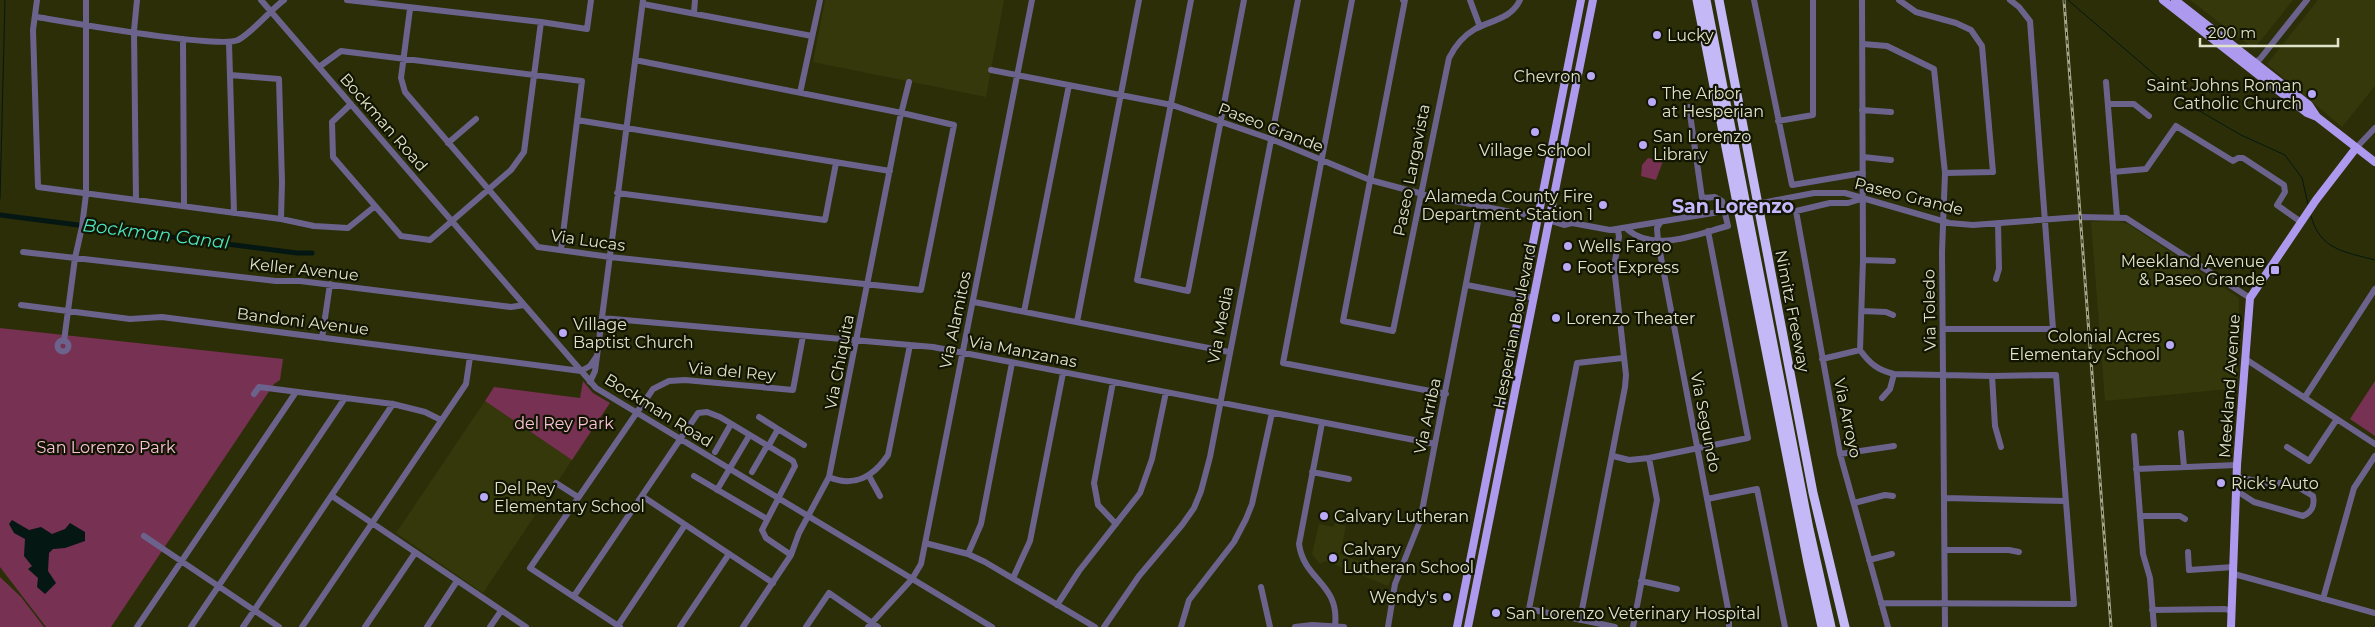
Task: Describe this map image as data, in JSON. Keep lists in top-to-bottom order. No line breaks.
{"streets":{"highway":["Nimitz Freeway"],"main road":["Hesperian Boulevard","Meekland Avenue"],"street":["Bockman Road","Paseo Grande","Paseo Largavista","Via Lucas","Keller Avenue","Via Toledo","Via Alamitos","Bandoni Avenue","Via Media","Via Manzanas","Via Chiquita","Via del Rey","Via Arriba","Via Arroyo","Via Segundo"]},"crossings":[["Bockman Road","Keller Avenue"],["Bockman Road","Via Alamitos"],["Bockman Road","Bandoni Avenue"],["Bockman Road","Via Chiquita"],["Bockman Road","Via del Rey"],["Paseo Grande","Paseo Largavista"],["Paseo Grande","Via Toledo"],["Paseo Grande","Via Alamitos"],["Paseo Grande","Via Media"],["Paseo Grande","Hesperian Boulevard"],["Paseo Grande","Meekland Avenue"],["Paseo Grande","Via Arriba"],["Paseo Grande","Via Arroyo"],["Paseo Grande","Via Segundo"],["Via Lucas","Via Chiquita"],["Via Alamitos","Via Manzanas"],["Via Media","Via Manzanas"],["Via Manzanas","Via Chiquita"],["Via Manzanas","Via del Rey"],["Via Manzanas","Via Arriba"]],"districts":["San Lorenzo"],"water":["Bockman Canal"],"parks":["del Rey Park","San Lorenzo Park"],"places":{"other":["Lucky","Chevron","Saint Johns Roman Catholic Church","The Arbor at Hesperian","Village School","San Lorenzo Library","Alameda County Fire Department Station 1","Wells Fargo","Foot Express","Lorenzo Theater","Village Baptist Church","Colonial Acres Elementary School","Rick's Auto","Del Rey Elementary School","Calvary Lutheran","Calvary Lutheran School","Wendy's","San Lorenzo Veterinary Hospital"],"transit":["Meekland Avenue & Paseo Grande"]},"scale_bar":"200 m"}
